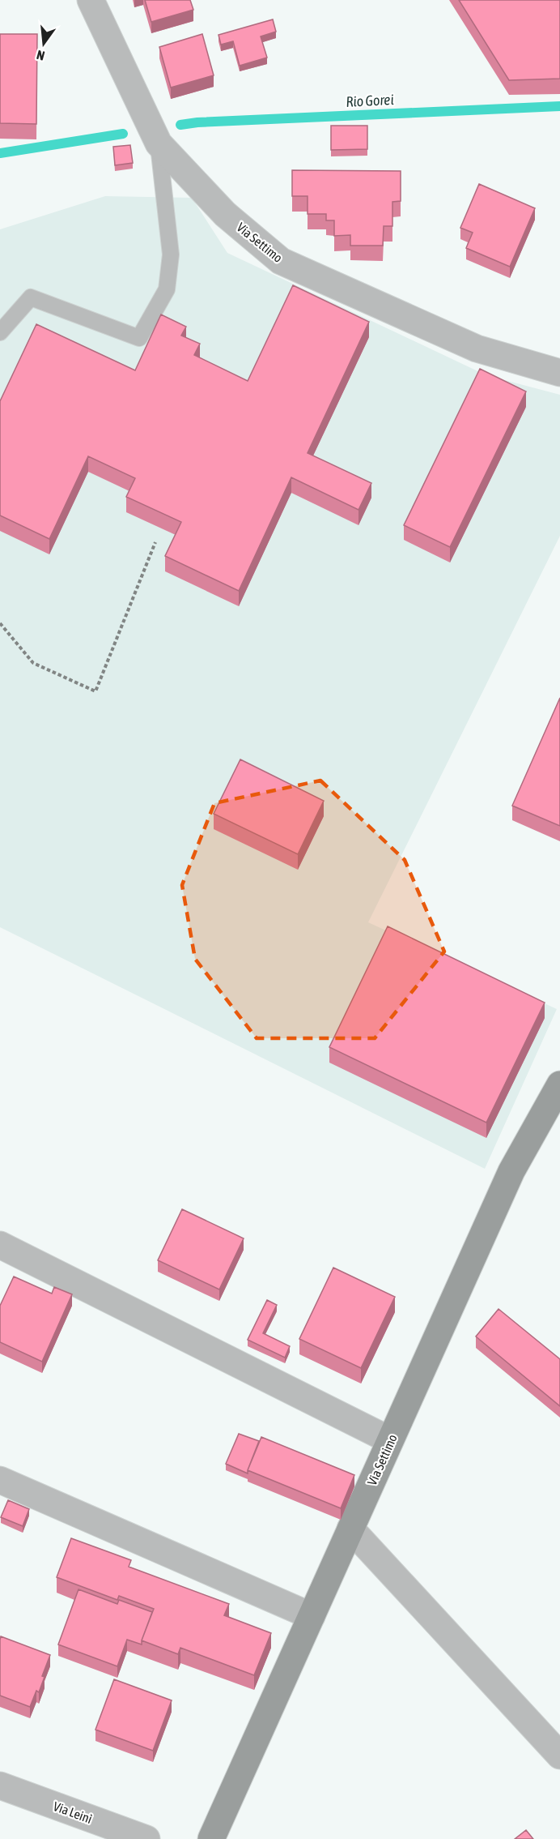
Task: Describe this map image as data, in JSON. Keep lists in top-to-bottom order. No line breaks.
{"streets":{"street":["Via Settimo","Via Leinì"]},"water":["Rio Gorei"],"north":"bottom"}
